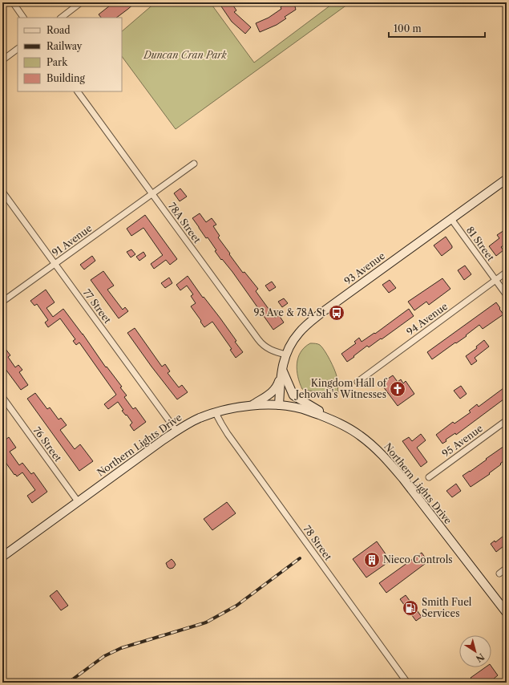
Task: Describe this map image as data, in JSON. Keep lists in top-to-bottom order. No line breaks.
{"streets":{"main road":["93 Avenue","Northern Lights Drive"],"street":["78A Street","91 Avenue","81 Street","77 Street","94 Avenue","95 Avenue","76 Street","78 Street"]},"crossings":[["78A Street","91 Avenue"],["78A Street","93 Avenue"],["91 Avenue","77 Street"],["81 Street","93 Avenue"],["81 Street","94 Avenue"],["93 Avenue","Northern Lights Drive"],["77 Street","Northern Lights Drive"],["76 Street","Northern Lights Drive"],["Northern Lights Drive","78 Street"]],"parks":["Duncan Cran Park"],"places":{"bus stop":["93 Ave & 78A St"],"church":["Kingdom Hall of Jehovah's Witnesses"],"building":["Nieco Controls"],"fuel station":["Smith Fuel Services"]},"legend":["Road","Railway","Park","Building"],"scale_bar":"100 m","north":"bottom right"}
